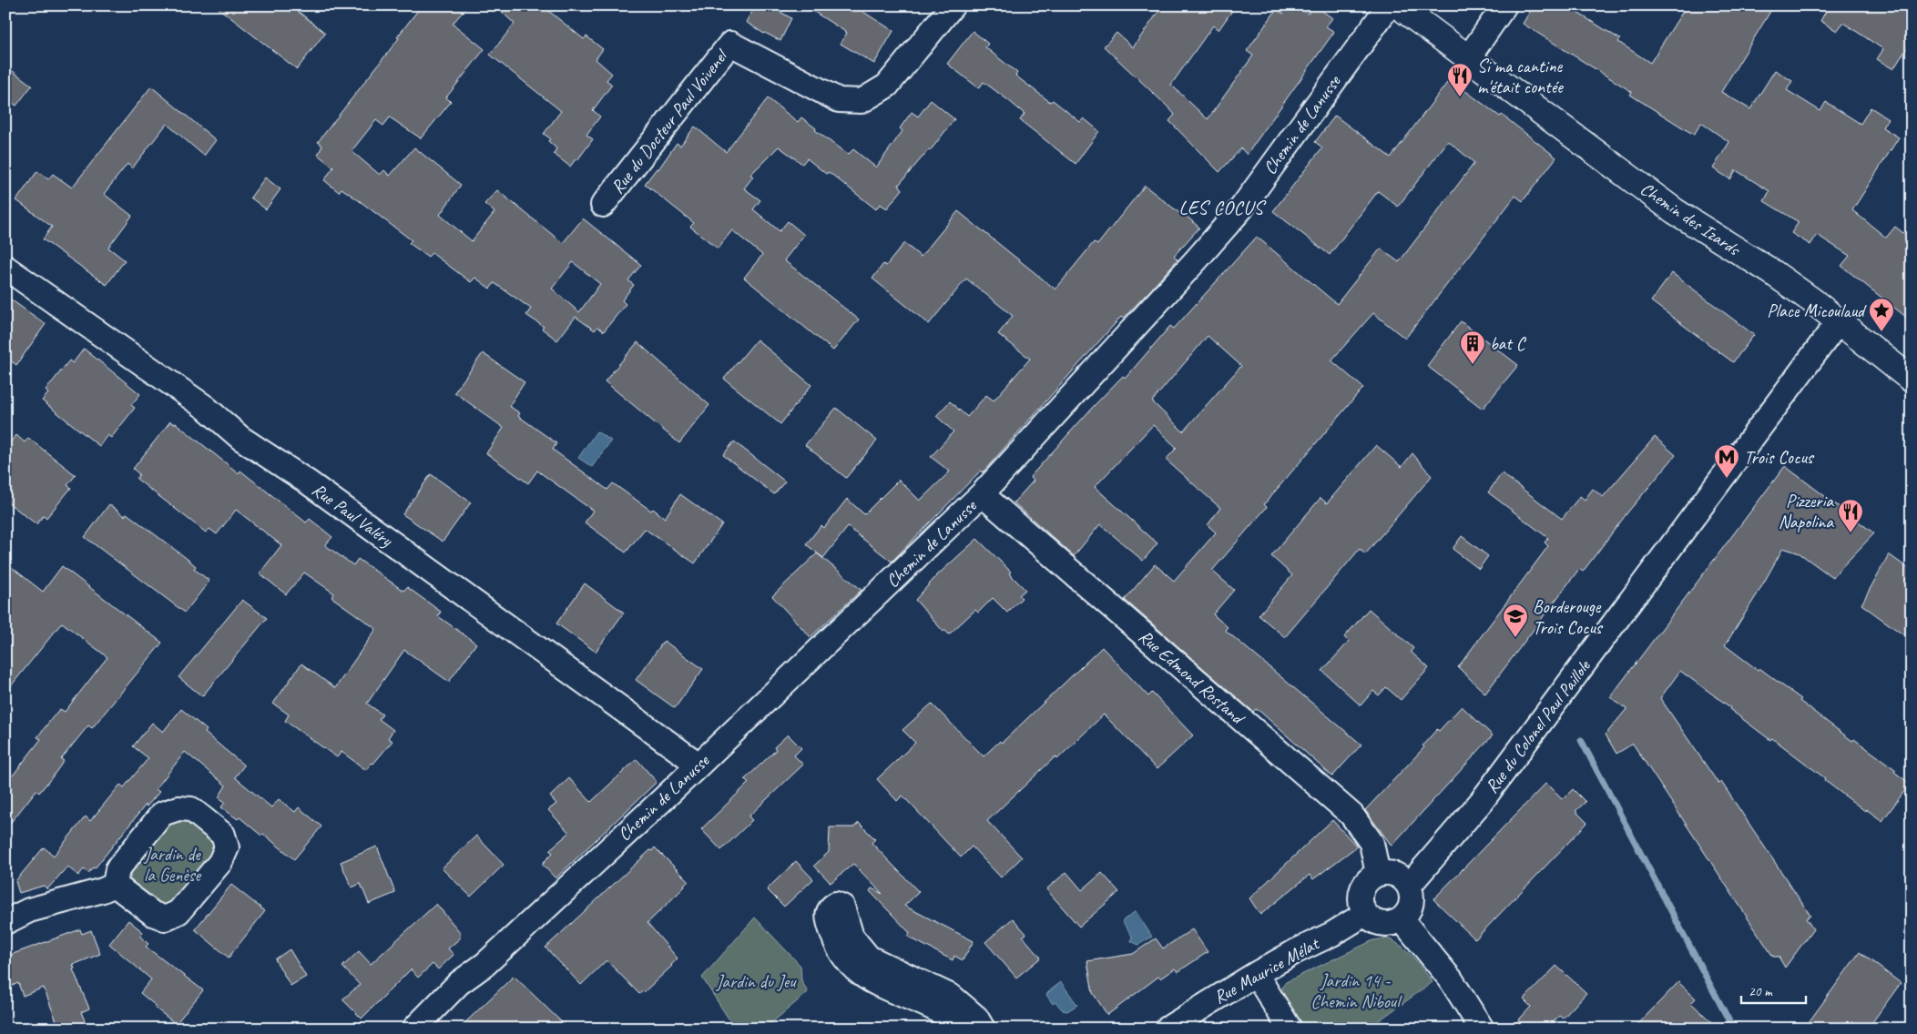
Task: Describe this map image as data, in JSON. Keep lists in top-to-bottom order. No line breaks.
{"streets":{"street":["Rue du Docteur Paul Voivenel","Chemin de Lanusse","Chemin des Izards","Rue Paul Valéry","Rue Edmond Rostand","Rue du Colonel Paul Paillole","Rue Maurice Mélat"]},"crossings":[["Chemin de Lanusse","Rue Paul Valéry"],["Chemin de Lanusse","Rue Edmond Rostand"],["Chemin des Izards","Rue du Colonel Paul Paillole"],["Rue Edmond Rostand","Rue du Colonel Paul Paillole"],["Rue Edmond Rostand","Rue Maurice Mélat"],["Rue du Colonel Paul Paillole","Rue Maurice Mélat"]],"districts":["LES COCUS"],"parks":["Jardin de la Genèse","Jardin 14 - Chemin Niboul","Jardin du Jeu"],"places":{"restaurant":["Si ma cantine m'était contée","Pizzeria Napolina"],"place":["Place Micoulaud"],"building":["bat C"],"metro station":["Trois Cocus"],"school or university":["Borderouge Trois Cocus"]},"scale_bar":"20 m"}
